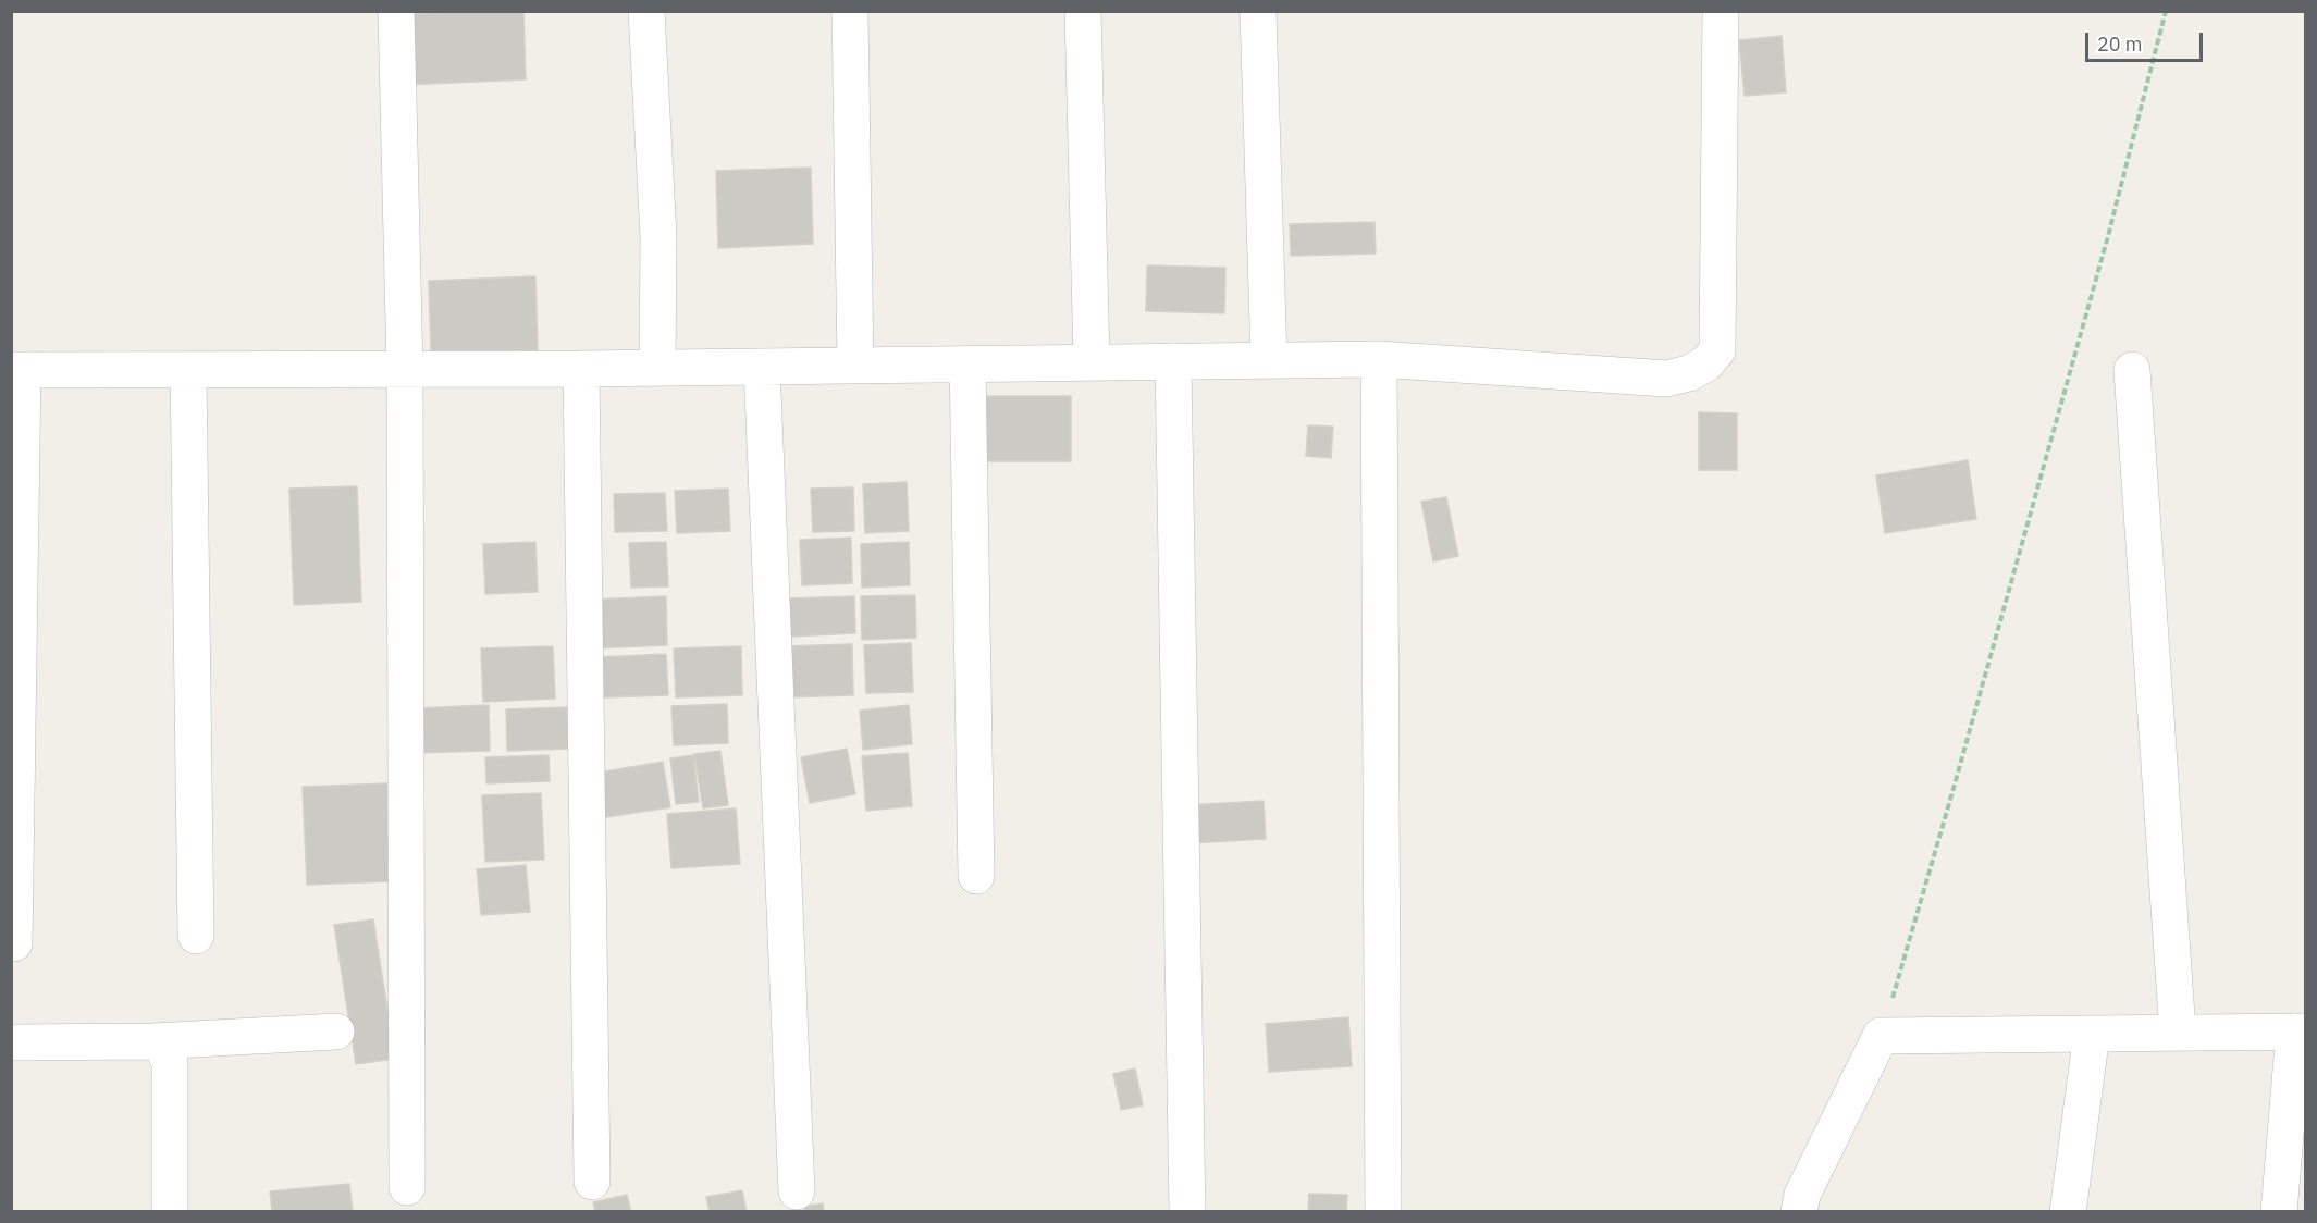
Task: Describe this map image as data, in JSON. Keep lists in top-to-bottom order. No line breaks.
{"scale_bar":"20 m"}
